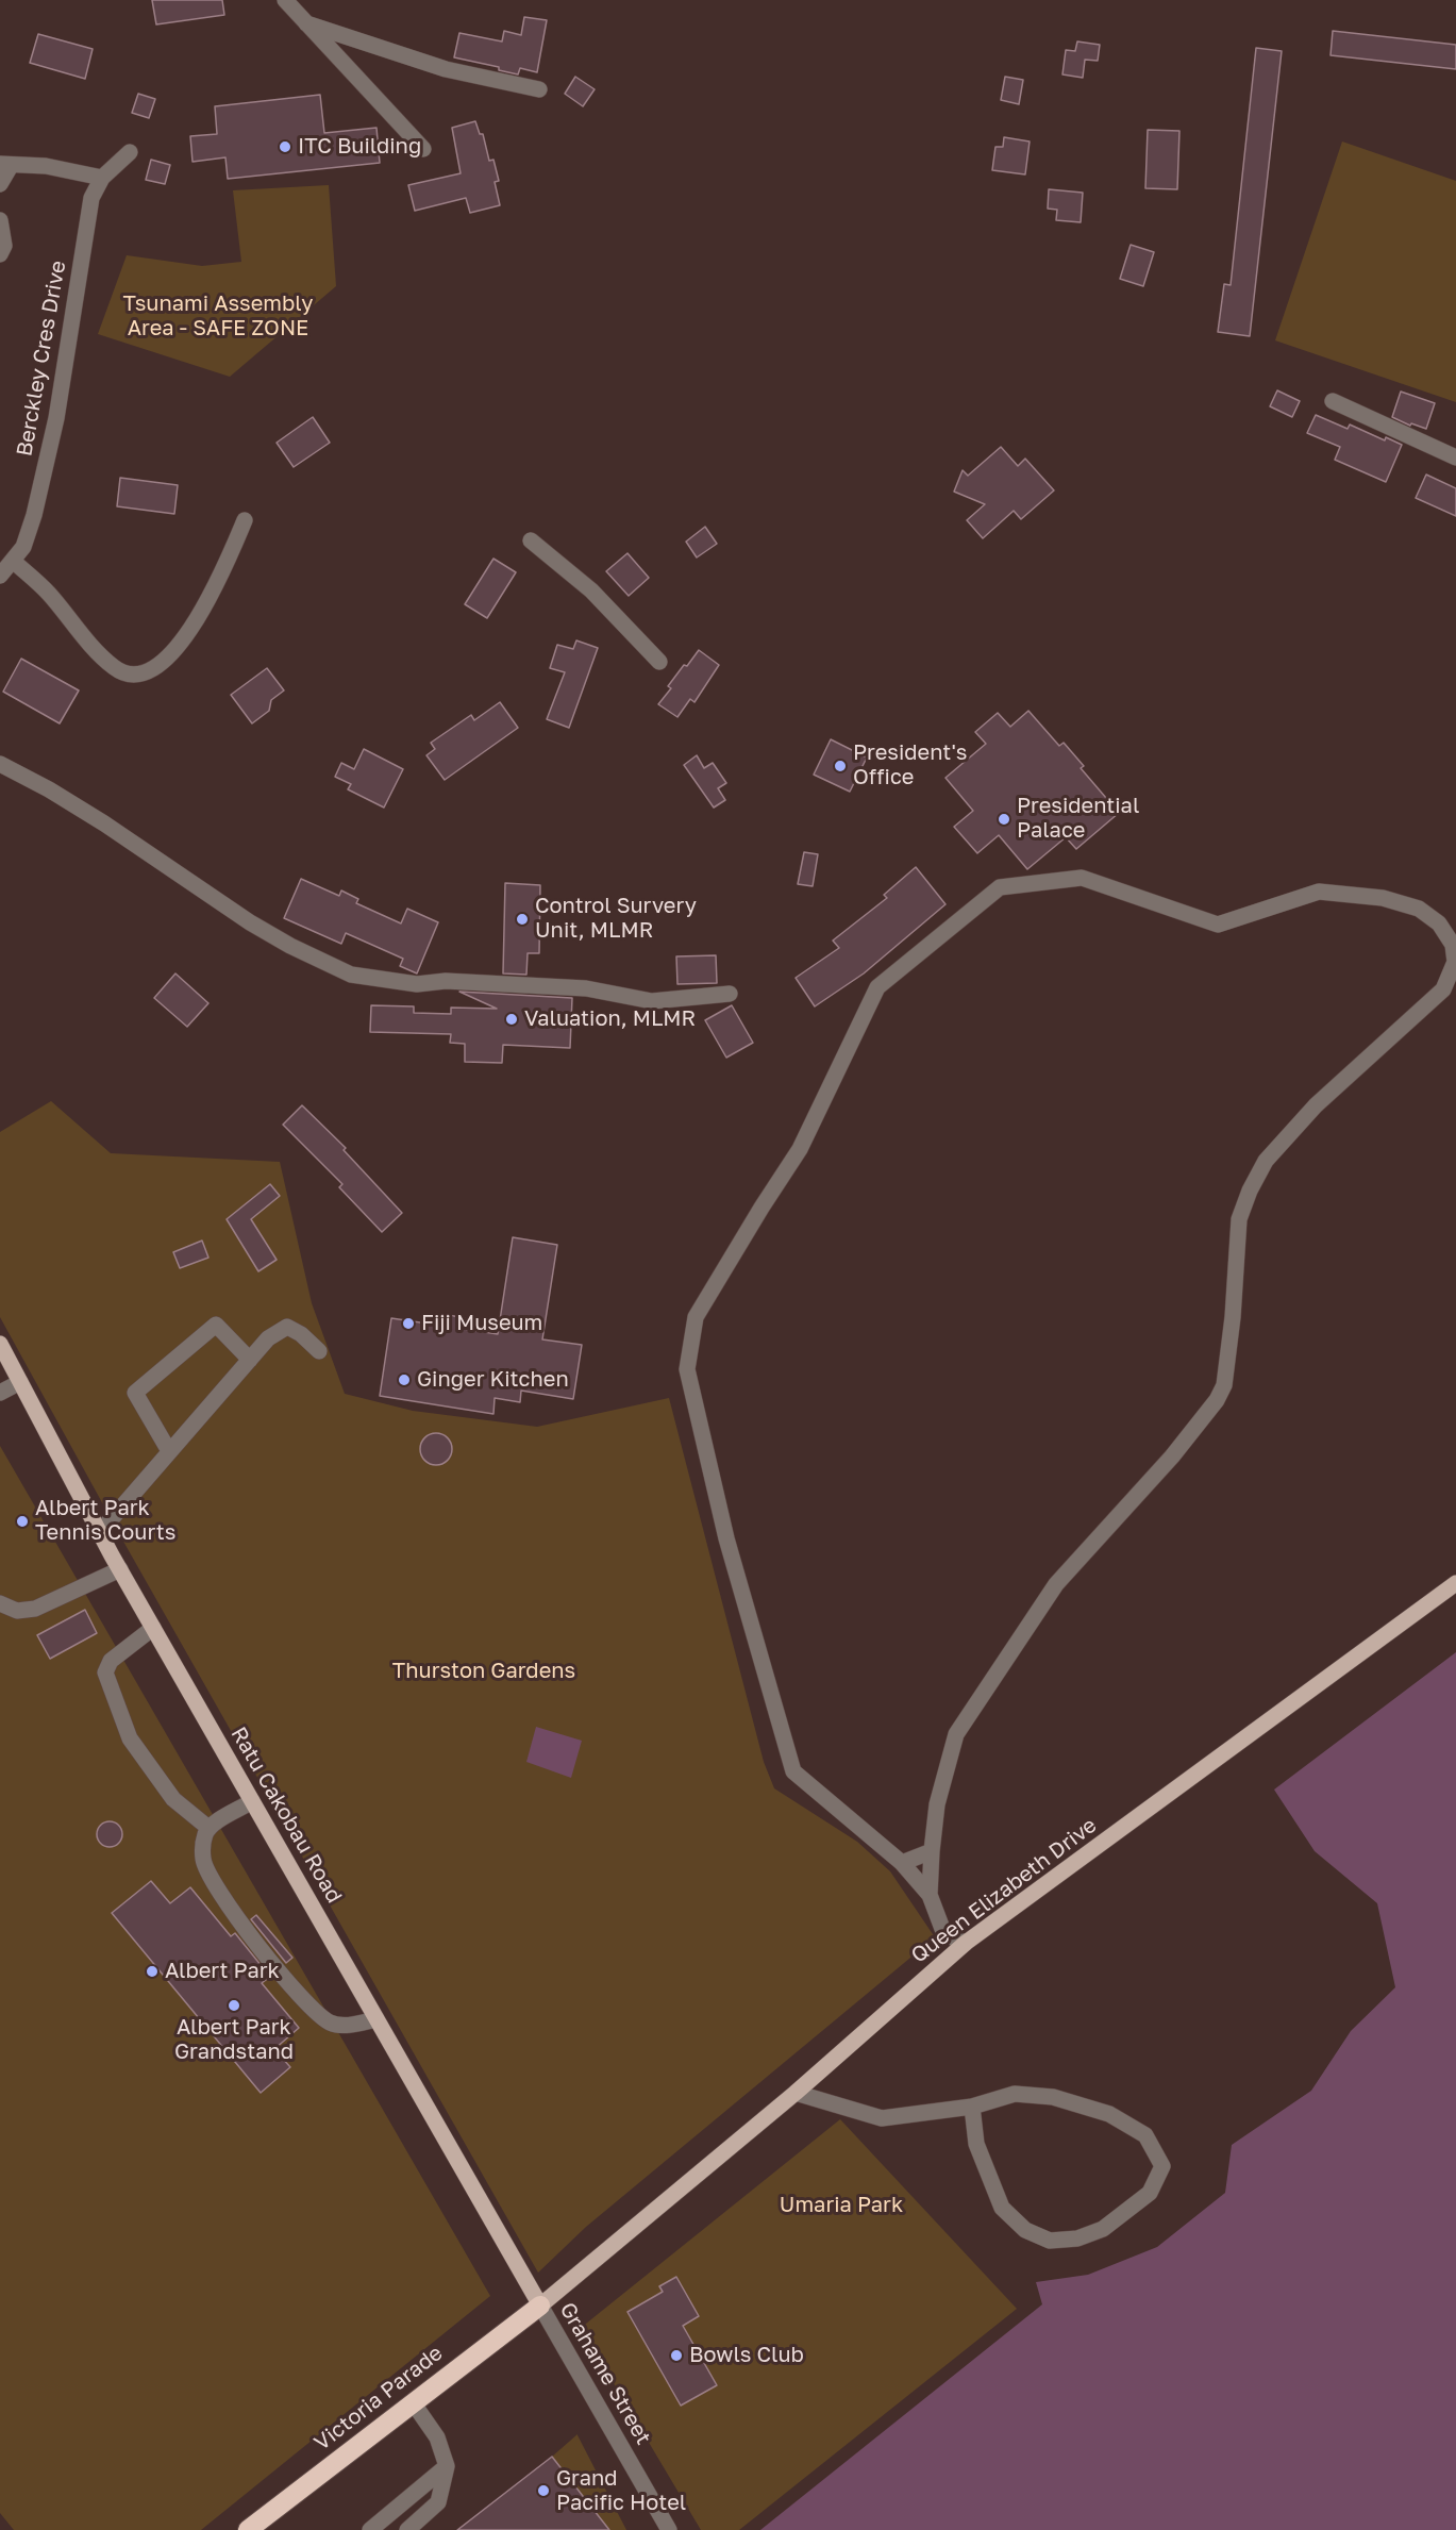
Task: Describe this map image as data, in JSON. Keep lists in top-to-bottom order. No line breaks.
{"streets":{"highway":["Victoria Parade"],"main road":["Ratu Cakobau Road","Queen Elizabeth Drive"],"street":["Berckley Cres Drive","Grahame Street"]},"crossings":[["Ratu Cakobau Road","Queen Elizabeth Drive"],["Ratu Cakobau Road","Grahame Street"],["Ratu Cakobau Road","Victoria Parade"],["Queen Elizabeth Drive","Grahame Street"],["Queen Elizabeth Drive","Victoria Parade"],["Grahame Street","Victoria Parade"]],"parks":["Tsunami Assembly Area - SAFE ZONE","Thurston Gardens","Umaria Park"],"places":["ITC Building","President's Office","Presidential Palace","Control Survery Unit, MLMR","Valuation, MLMR","Fiji Museum","Ginger Kitchen","Albert Park Tennis Courts","Albert Park","Albert Park Grandstand","Bowls Club","Grand Pacific Hotel"]}
